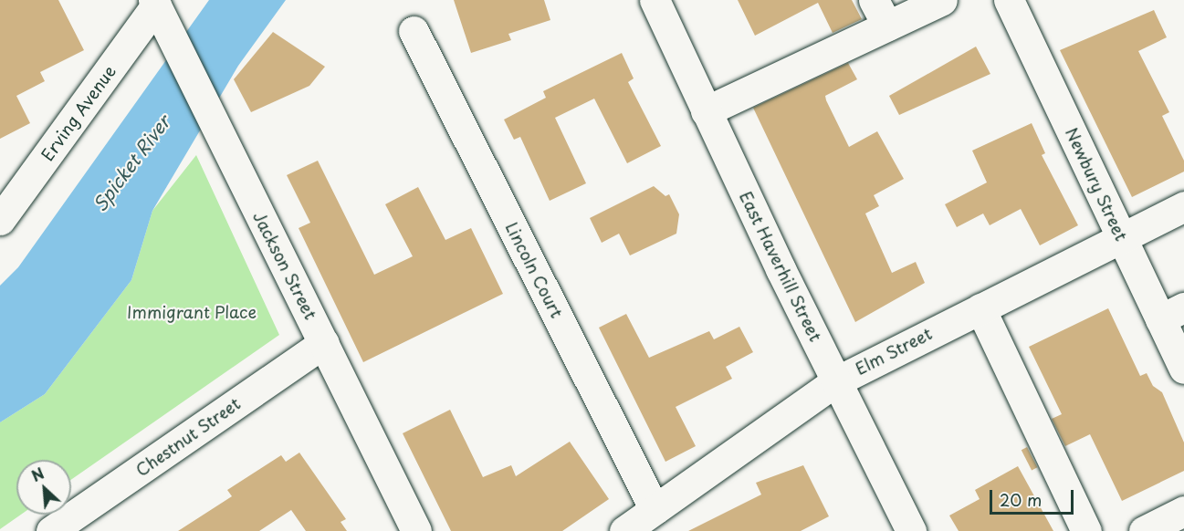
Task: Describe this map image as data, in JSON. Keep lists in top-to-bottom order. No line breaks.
{"streets":{"street":["Erving Avenue","Newbury Street","Jackson Street","East Haverhill Street","Lincoln Court","Elm Street","Chestnut Street"]},"crossings":[["Erving Avenue","Jackson Street"],["Newbury Street","Elm Street"],["Jackson Street","Chestnut Street"],["East Haverhill Street","Elm Street"],["Lincoln Court","Elm Street"]],"water":["Spicket River"],"parks":["Immigrant Place"],"scale_bar":"20 m","north":"top left"}
